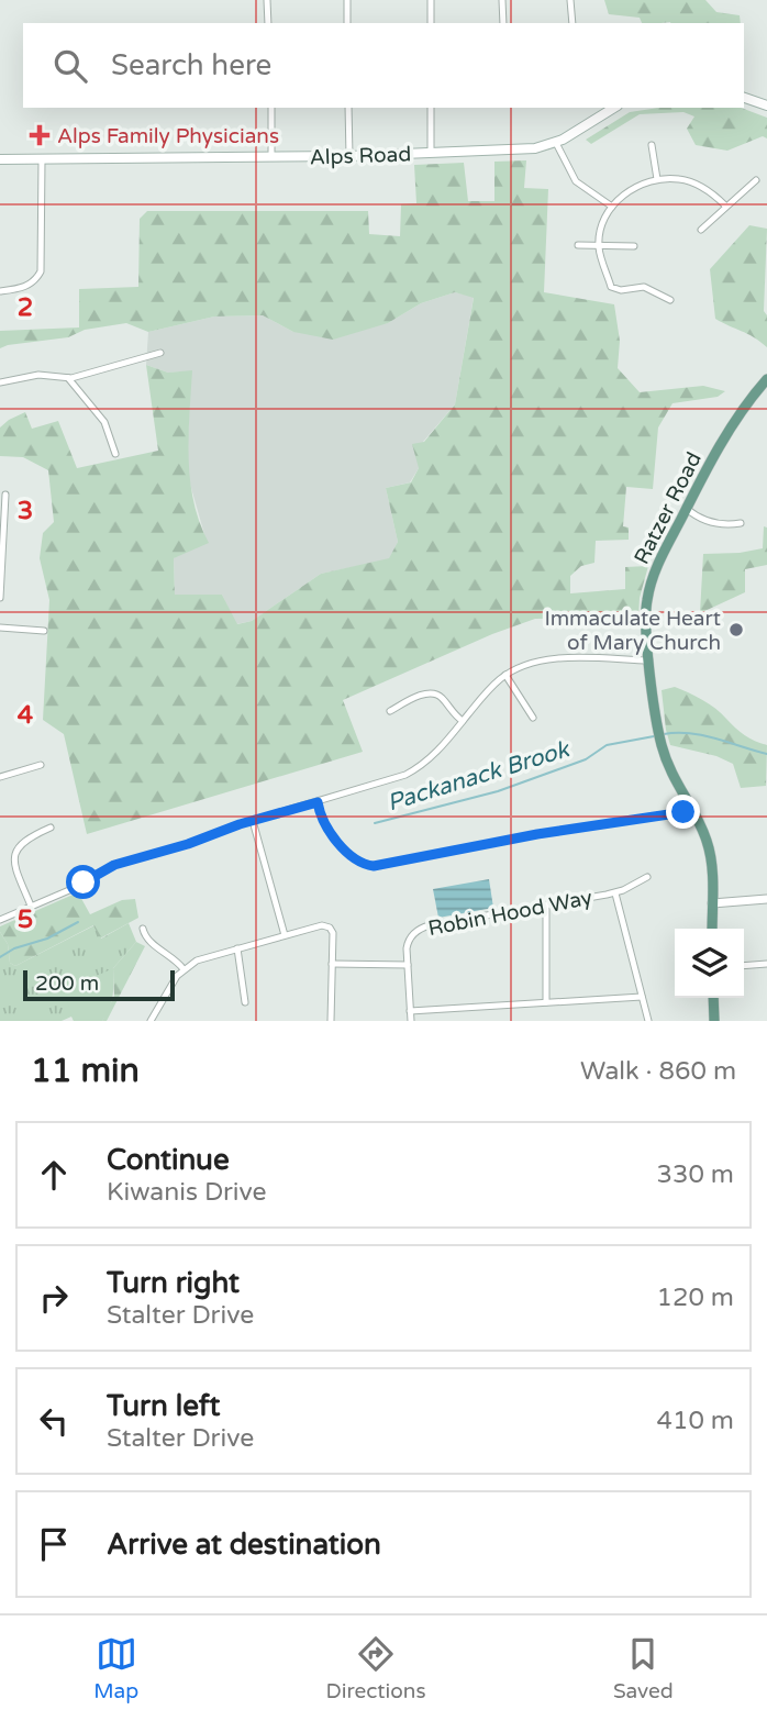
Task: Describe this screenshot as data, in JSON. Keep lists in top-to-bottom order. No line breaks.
{"streets":{"main road":["Alps Road","Ratzer Road"],"street":["Robin Hood Way"]},"water":["Packanack Brook"],"places":{"health":["Alps Family Physicians"],"other":["Immaculate Heart of Mary Church"]},"scale_bar":"200 m","page":{"search":"Search here","scale":"200 m","heading":["11 min","Walk · 860 m"],"list":[["Continue","Kiwanis Drive","330 m"],["Turn right","Stalter Drive","120 m"],["Turn left","Stalter Drive","410 m"],"Arrive at destination"],"nav":["Map","Directions","Saved"]},"grid":{"rows":["2","3","4","5"]}}
